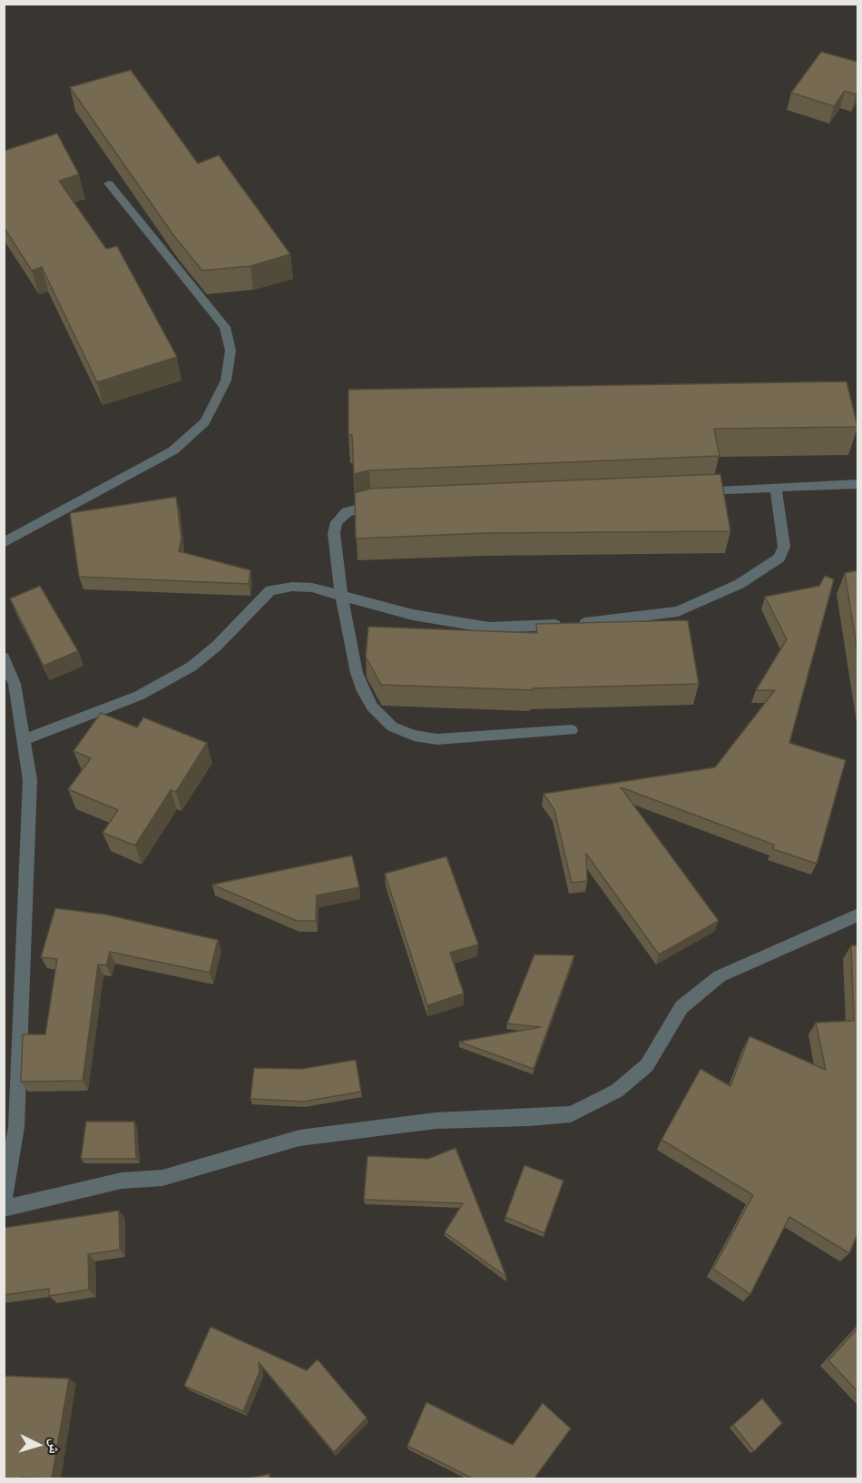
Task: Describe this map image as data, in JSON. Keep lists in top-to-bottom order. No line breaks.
{"north":"right"}
